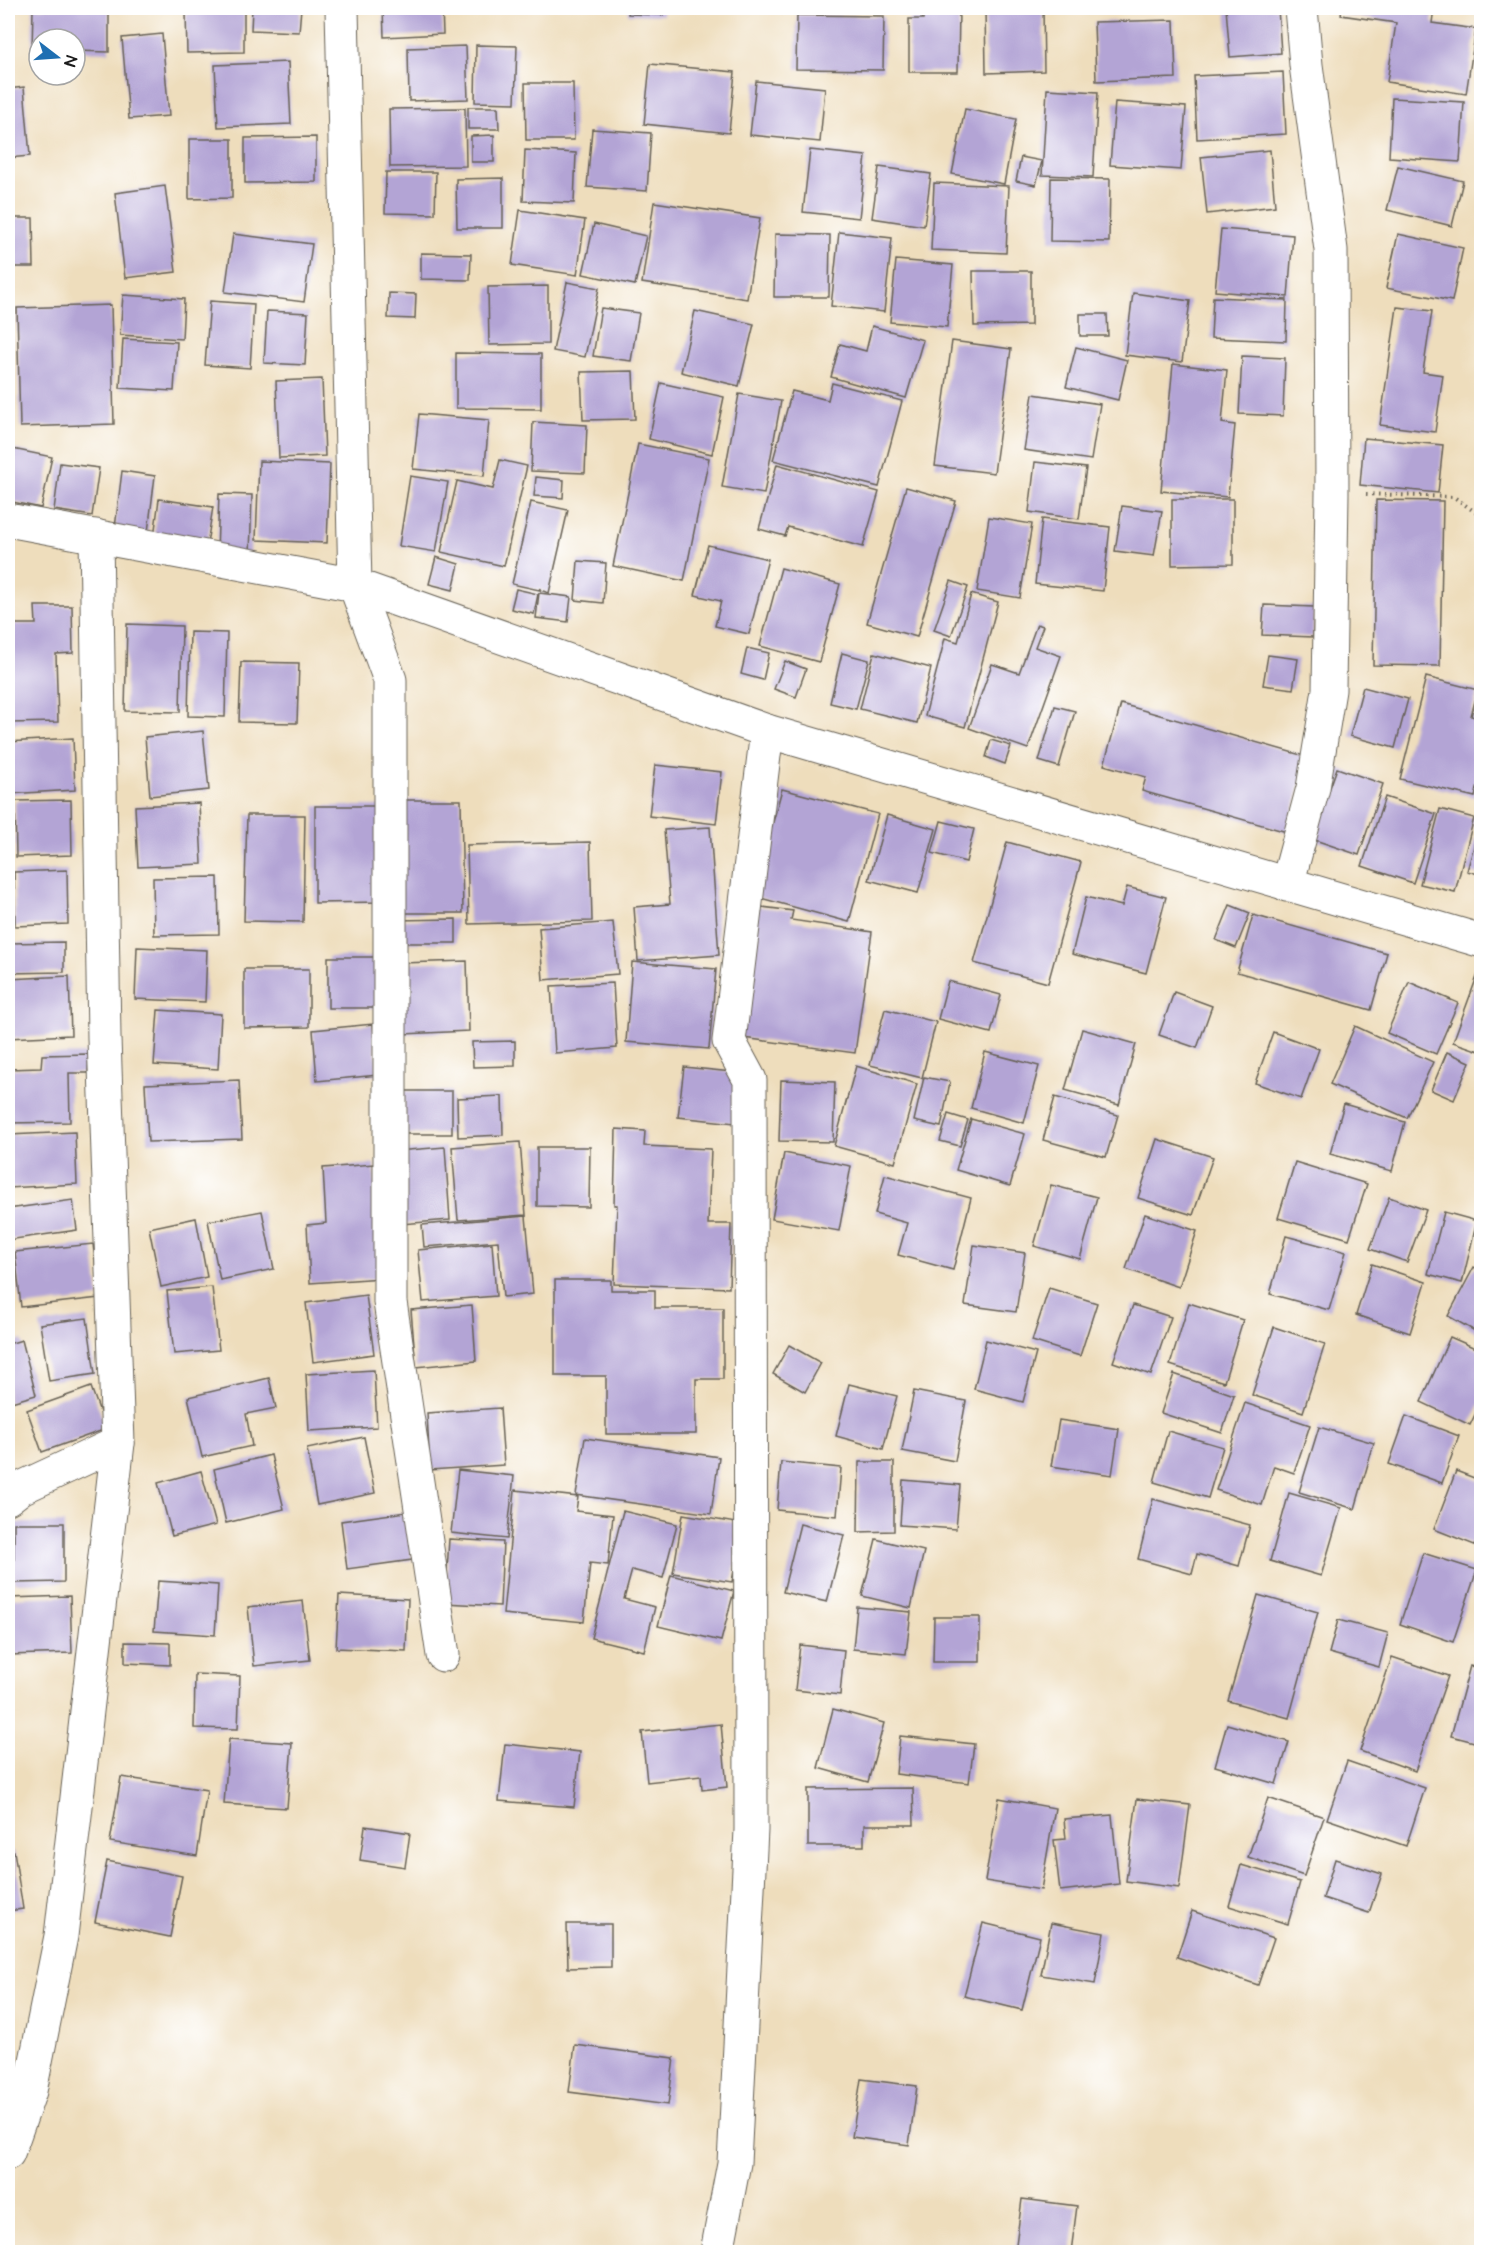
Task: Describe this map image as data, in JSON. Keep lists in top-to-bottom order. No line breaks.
{"north":"right"}
